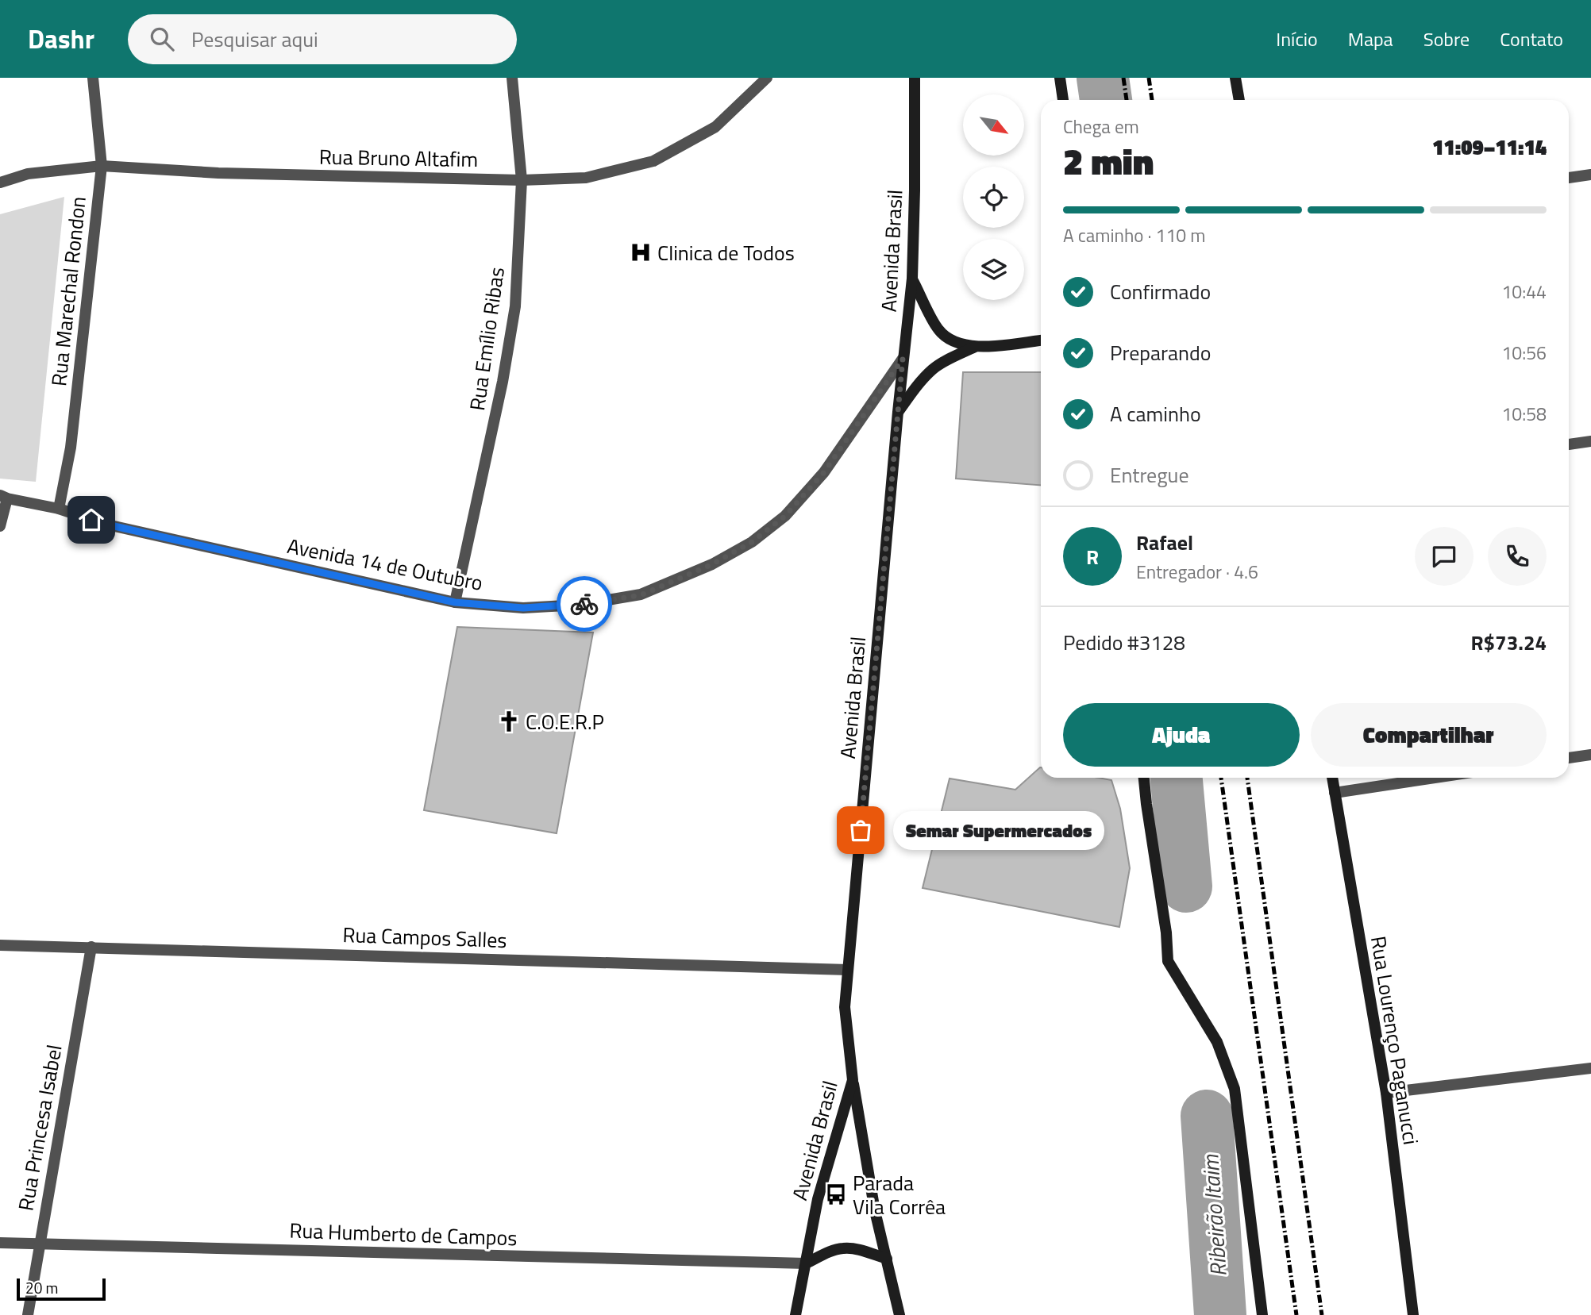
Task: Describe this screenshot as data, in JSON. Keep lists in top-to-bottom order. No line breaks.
{"streets":{"main road":["Avenida Brasil","Rua Lourenço Paganucci"],"street":["Rua Bruno Altafim","Rua Marechal Rondon","Rua Emílio Ribas","Avenida 14 de Outubro","Rua Campos Salles","Rua Princesa Isabel","Rua Humberto de Campos"]},"crossings":[["Rua Bruno Altafim","Rua Marechal Rondon"],["Rua Bruno Altafim","Rua Emílio Ribas"],["Avenida Brasil","Avenida 14 de Outubro"],["Avenida Brasil","Rua Campos Salles"],["Avenida Brasil","Rua Humberto de Campos"],["Rua Marechal Rondon","Avenida 14 de Outubro"],["Rua Emílio Ribas","Avenida 14 de Outubro"],["Rua Campos Salles","Rua Princesa Isabel"],["Rua Princesa Isabel","Rua Humberto de Campos"]],"water":["Ribeirão Itaim"],"places":{"hospital":["Clinica de Todos"],"church":["C.O.E.R.P"],"other":["Semar Supermercados"],"bus stop":["Parada Vila Corrêa"]},"scale_bar":"20 m","north":"bottom right","page":{"header":"Dashr","search":"Pesquisar aqui","nav":["Início","Mapa","Sobre","Contato"],"heading":["2 min","Chega em","11:09–11:14"],"panel":["Rafael","Entregador · 4.6","Pedido #3128","R$73.24"],"bar":"A caminho · 110 m","list":[["Confirmado","10:44"],["Preparando","10:56"],["A caminho","10:58"],"Entregue"],"round":"R","buttons":["Ajuda","Compartilhar"],"bubble":"Semar Supermercados","scale":"20 m"}}
